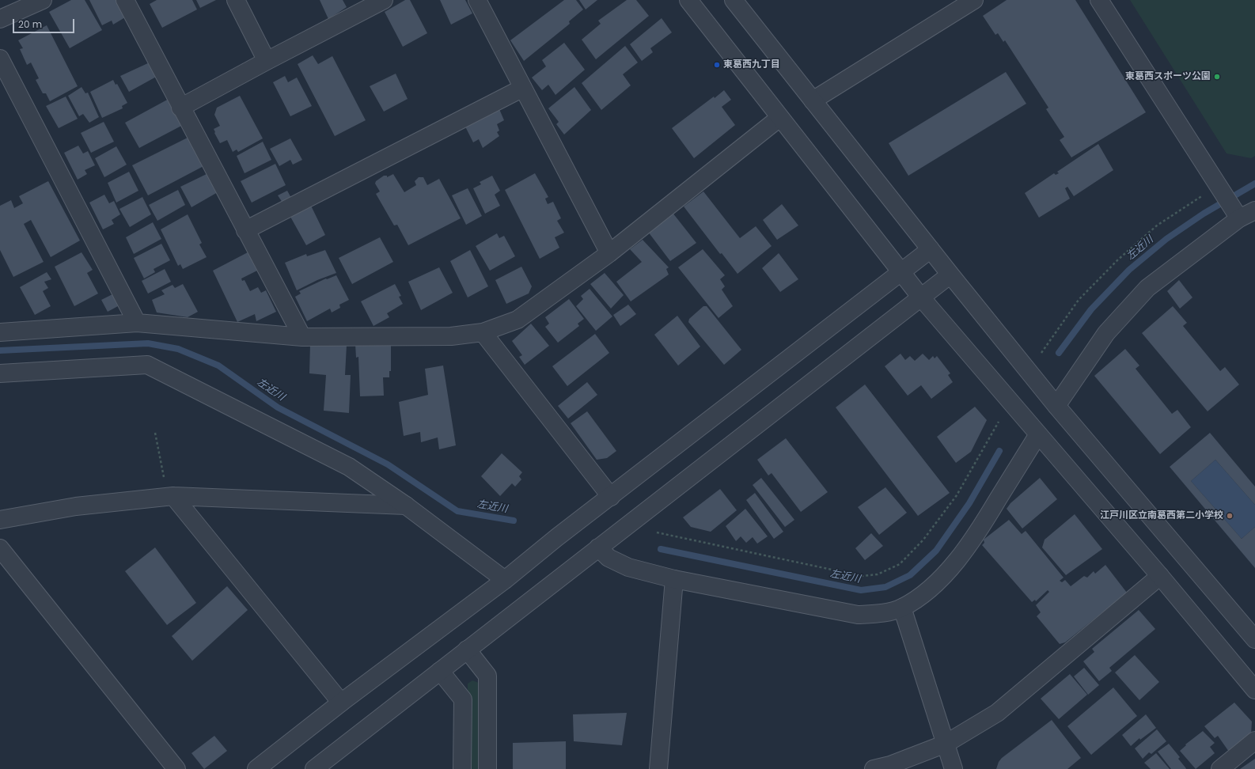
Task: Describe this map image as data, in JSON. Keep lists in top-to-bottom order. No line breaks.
{"water":["左近川"],"places":["東葛西九丁目","東葛西スポーツ公園","江戸川区立南葛西第二小学校"],"scale_bar":"20 m"}
